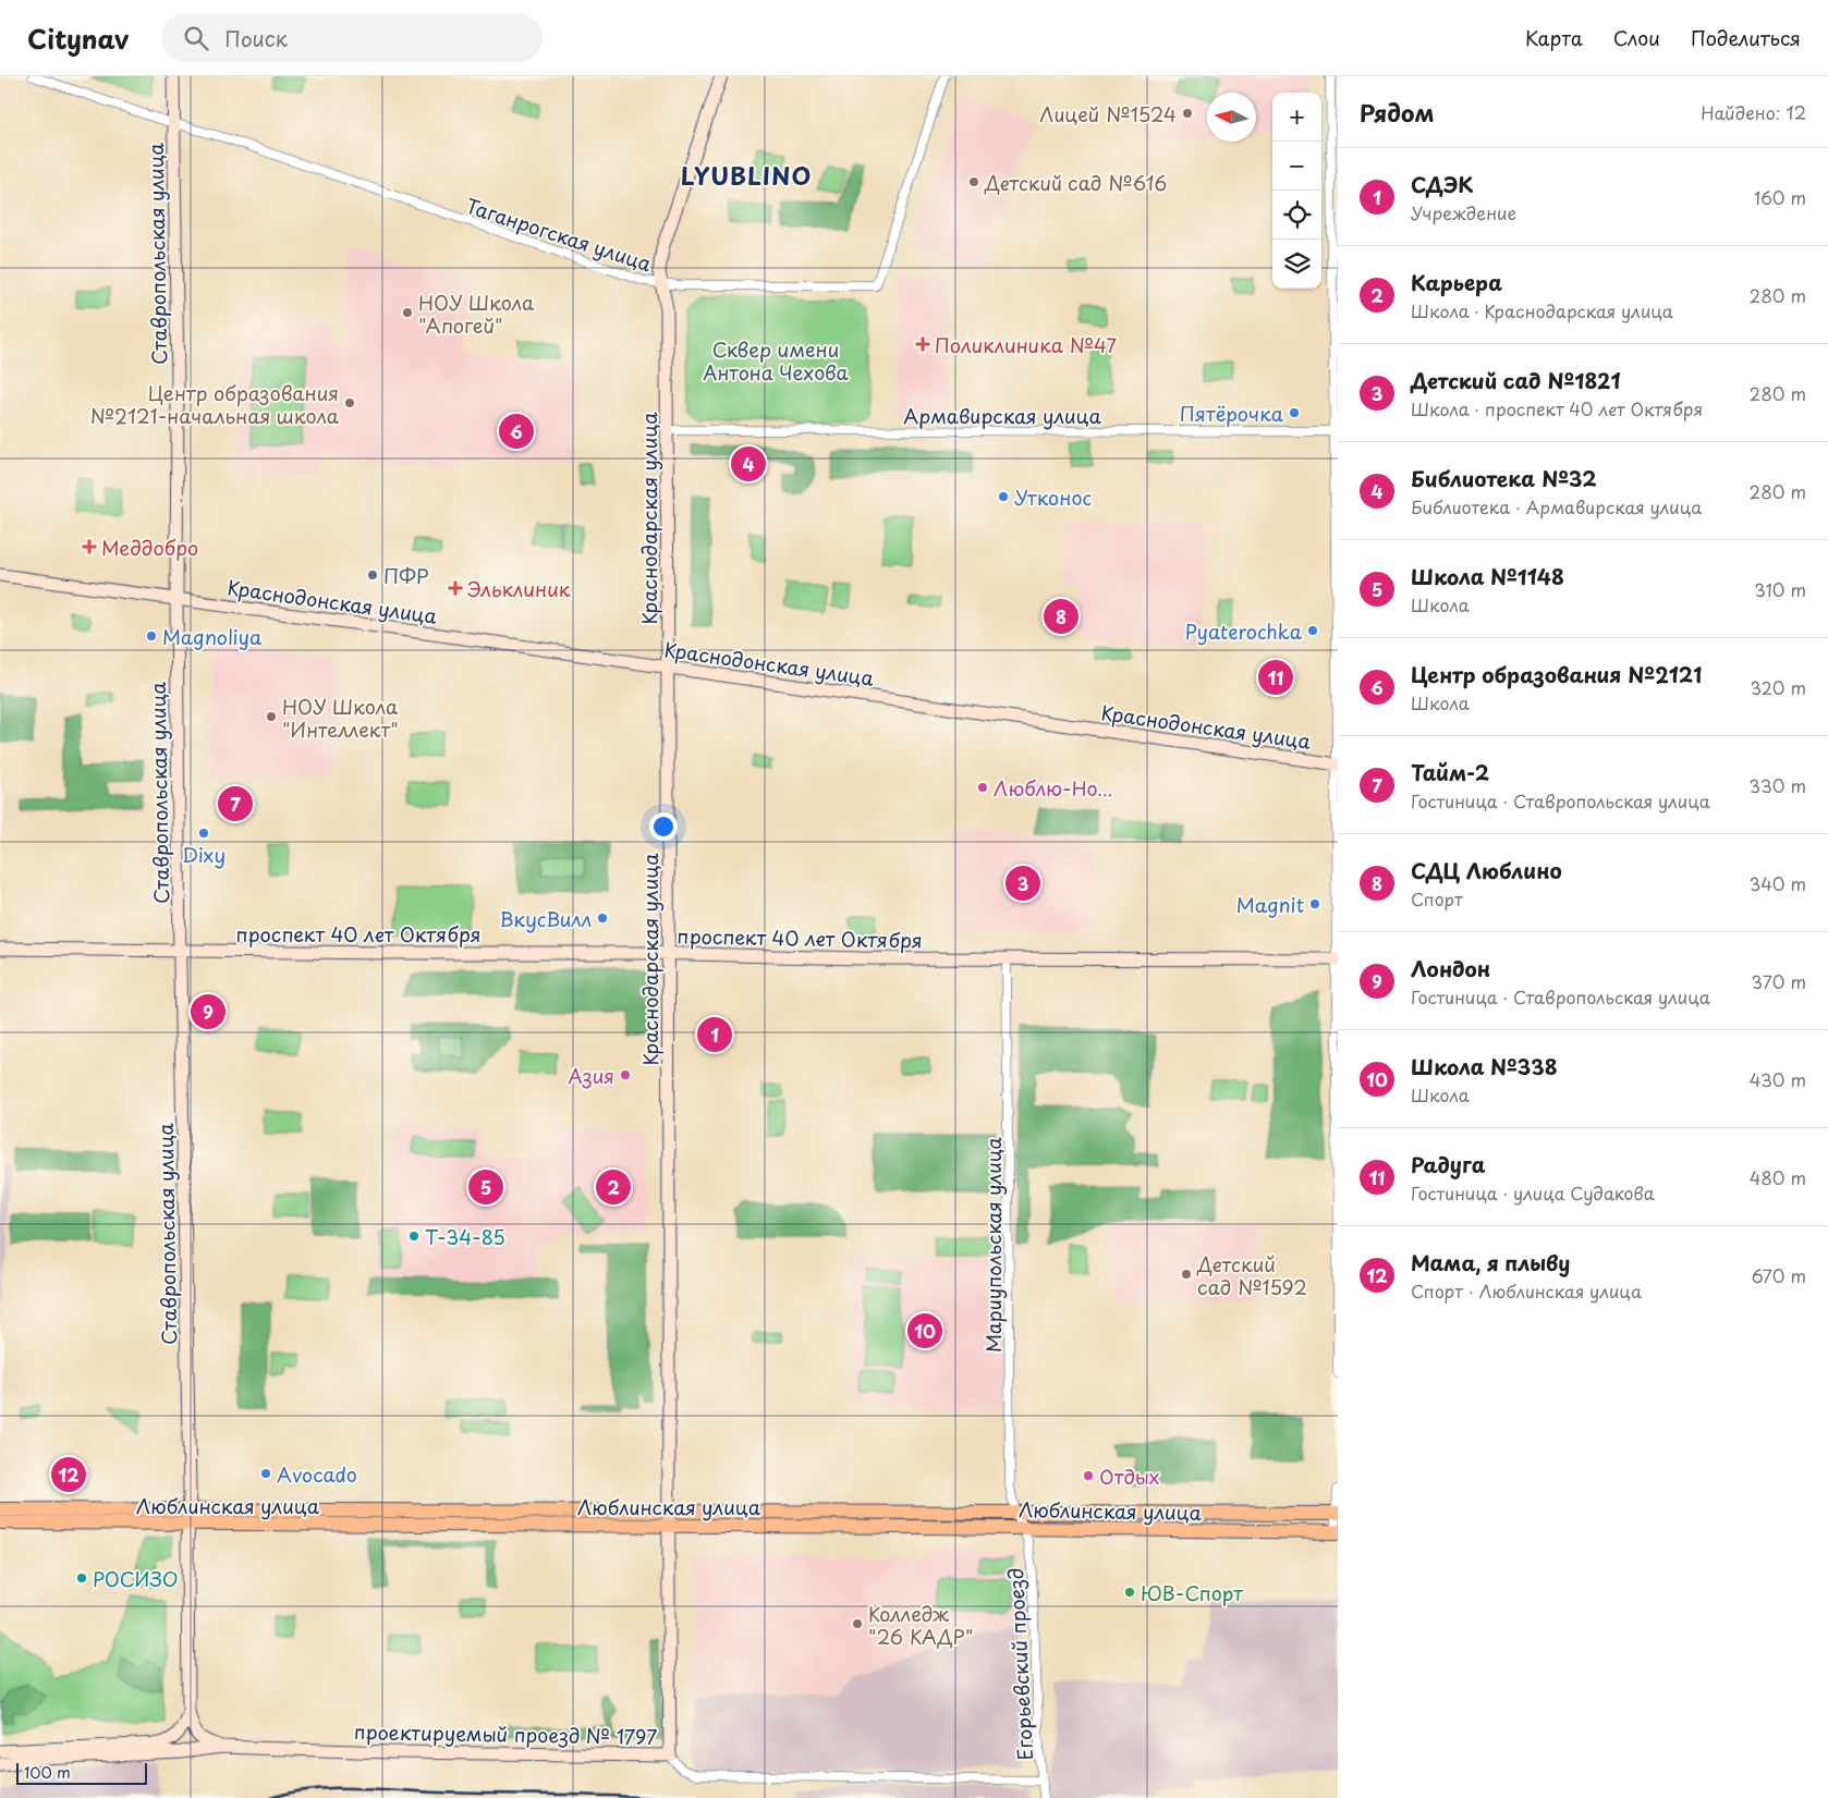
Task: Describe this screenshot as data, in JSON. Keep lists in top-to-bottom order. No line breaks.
{"streets":{"main road":["Ставропольская улица","Краснодарская улица","Краснодонская улица","проспект 40 лет Октября","Люблинская улица","проектируемый проезд № 1797"],"street":["Таганрогская улица","Армавирская улица","Мариупольская улица","Егорьевский проезд"]},"crossings":[["Таганрогская улица","Ставропольская улица"],["Таганрогская улица","Краснодарская улица"],["Ставропольская улица","Краснодонская улица"],["Ставропольская улица","проспект 40 лет Октября"],["Ставропольская улица","Люблинская улица"],["Армавирская улица","Краснодарская улица"],["Краснодарская улица","Краснодонская улица"],["Краснодарская улица","проспект 40 лет Октября"],["Краснодарская улица","Люблинская улица"],["Краснодарская улица","проектируемый проезд № 1797"],["проспект 40 лет Октября","Мариупольская улица"],["Мариупольская улица","Люблинская улица"],["Мариупольская улица","Егорьевский проезд"],["Люблинская улица","Егорьевский проезд"],["Егорьевский проезд","проектируемый проезд № 1797"]],"districts":["LYUBLINO"],"parks":["Сквер имени Антона Чехова"],"places":{"other":["Лицей №1524","Детский сад №616","НОУ Школа \"Апогей\"","Центр образования №2121-начальная школа","Пятёрочка","Утконос","ПФР","Pyaterochka","Magnoliya","НОУ Школа \"Интеллект\"","Люблю-Но...","Dixy","Magnit","ВкусВилл","Азия","Т-34-85","Детский сад №1592","Avocado","Отдых","РОСИЗО","ЮВ-Спорт","Колледж \"26 КАДР\""],"health":["Поликлиника №47","Меддобро","Эльклиник"]},"scale_bar":"100 m","north":"left","page":{"header":"Citynav","search":"Поиск","nav":["Карта","Слои","Поделиться"],"heading":["Рядом","Найдено: 12"],"map_buttons":["+","−"],"list":[{"mark":"1","name":"СДЭК","note":"Учреждение","value":"160 m"},{"mark":"2","name":"Карьера","note":"Школа · Краснодарская улица","value":"280 m"},{"mark":"3","name":"Детский сад №1821","note":"Школа · проспект 40 лет Октября","value":"280 m"},{"mark":"4","name":"Библиотека №32","note":"Библиотека · Армавирская улица","value":"280 m"},{"mark":"5","name":"Школа №1148","note":"Школа","value":"310 m"},{"mark":"6","name":"Центр образования №2121","note":"Школа","value":"320 m"},{"mark":"7","name":"Тайм-2","note":"Гостиница · Ставропольская улица","value":"330 m"},{"mark":"8","name":"СДЦ Люблино","note":"Спорт","value":"340 m"},{"mark":"9","name":"Лондон","note":"Гостиница · Ставропольская улица","value":"370 m"},{"mark":"10","name":"Школа №338","note":"Школа","value":"430 m"},{"mark":"11","name":"Радуга","note":"Гостиница · улица Судакова","value":"480 m"},{"mark":"12","name":"Мама, я плыву","note":"Спорт · Люблинская улица","value":"670 m"}],"pins":["6","4","8","11","7","3","9","1","2","5","10","12"],"scale":"100 m"}}
